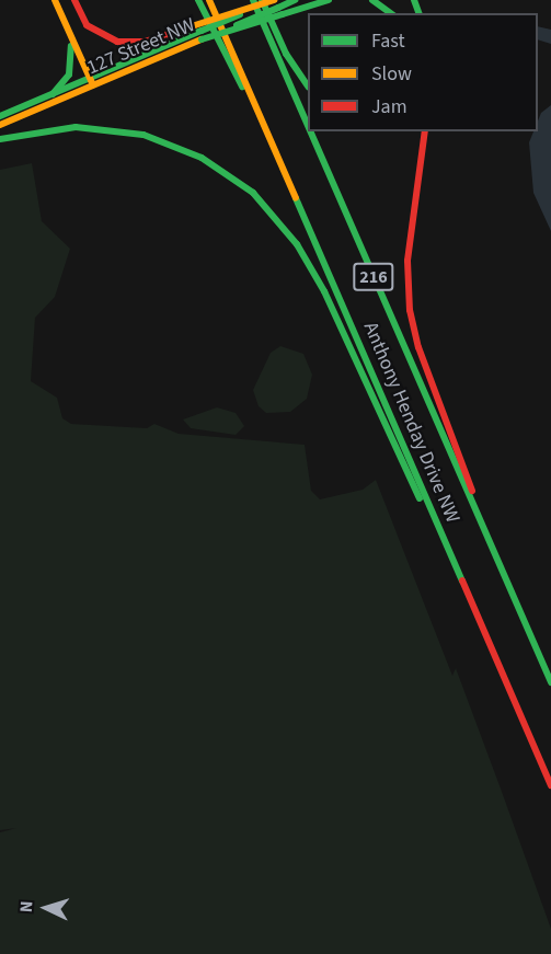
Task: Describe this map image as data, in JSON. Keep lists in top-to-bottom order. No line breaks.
{"streets":{"main road":["127 Street NW","216","Anthony Henday Drive NW"]},"legend":["Fast","Slow","Jam"],"north":"left"}
